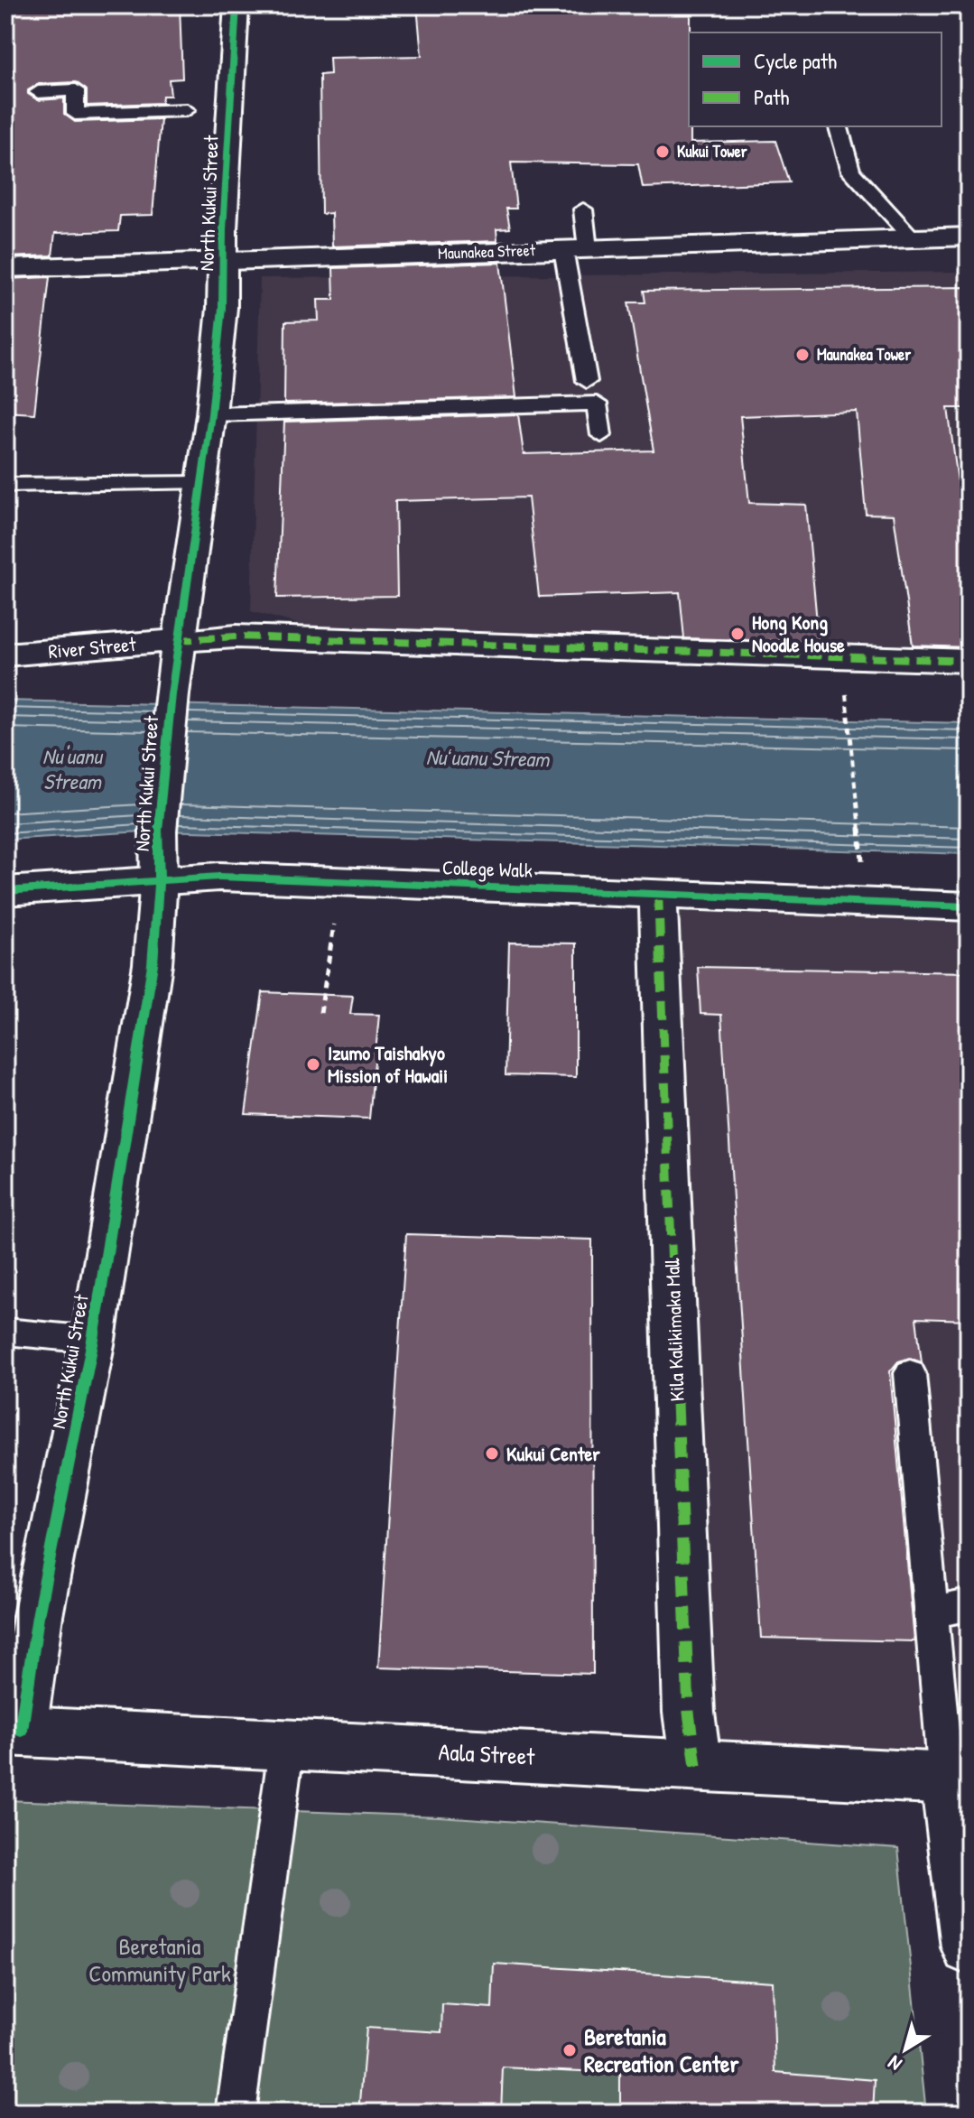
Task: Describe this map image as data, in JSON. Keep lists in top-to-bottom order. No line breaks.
{"streets":{"street":["North Kukui Street","Maunakea Street","River Street","College Walk","Kila Kalikimaka Mall","Aala Street"]},"crossings":[["North Kukui Street","Maunakea Street"],["North Kukui Street","River Street"],["North Kukui Street","College Walk"],["North Kukui Street","Aala Street"],["College Walk","Kila Kalikimaka Mall"],["Kila Kalikimaka Mall","Aala Street"]],"water":["Nu'uanu Stream","Nuʻuanu Stream"],"parks":["Beretania Community Park"],"places":["Kukui Tower","Maunakea Tower","Hong Kong Noodle House","Izumo Taishakyo Mission of Hawaii","Kukui Center","Beretania Recreation Center"],"legend":["Cycle path","Path"],"north":"bottom left"}
